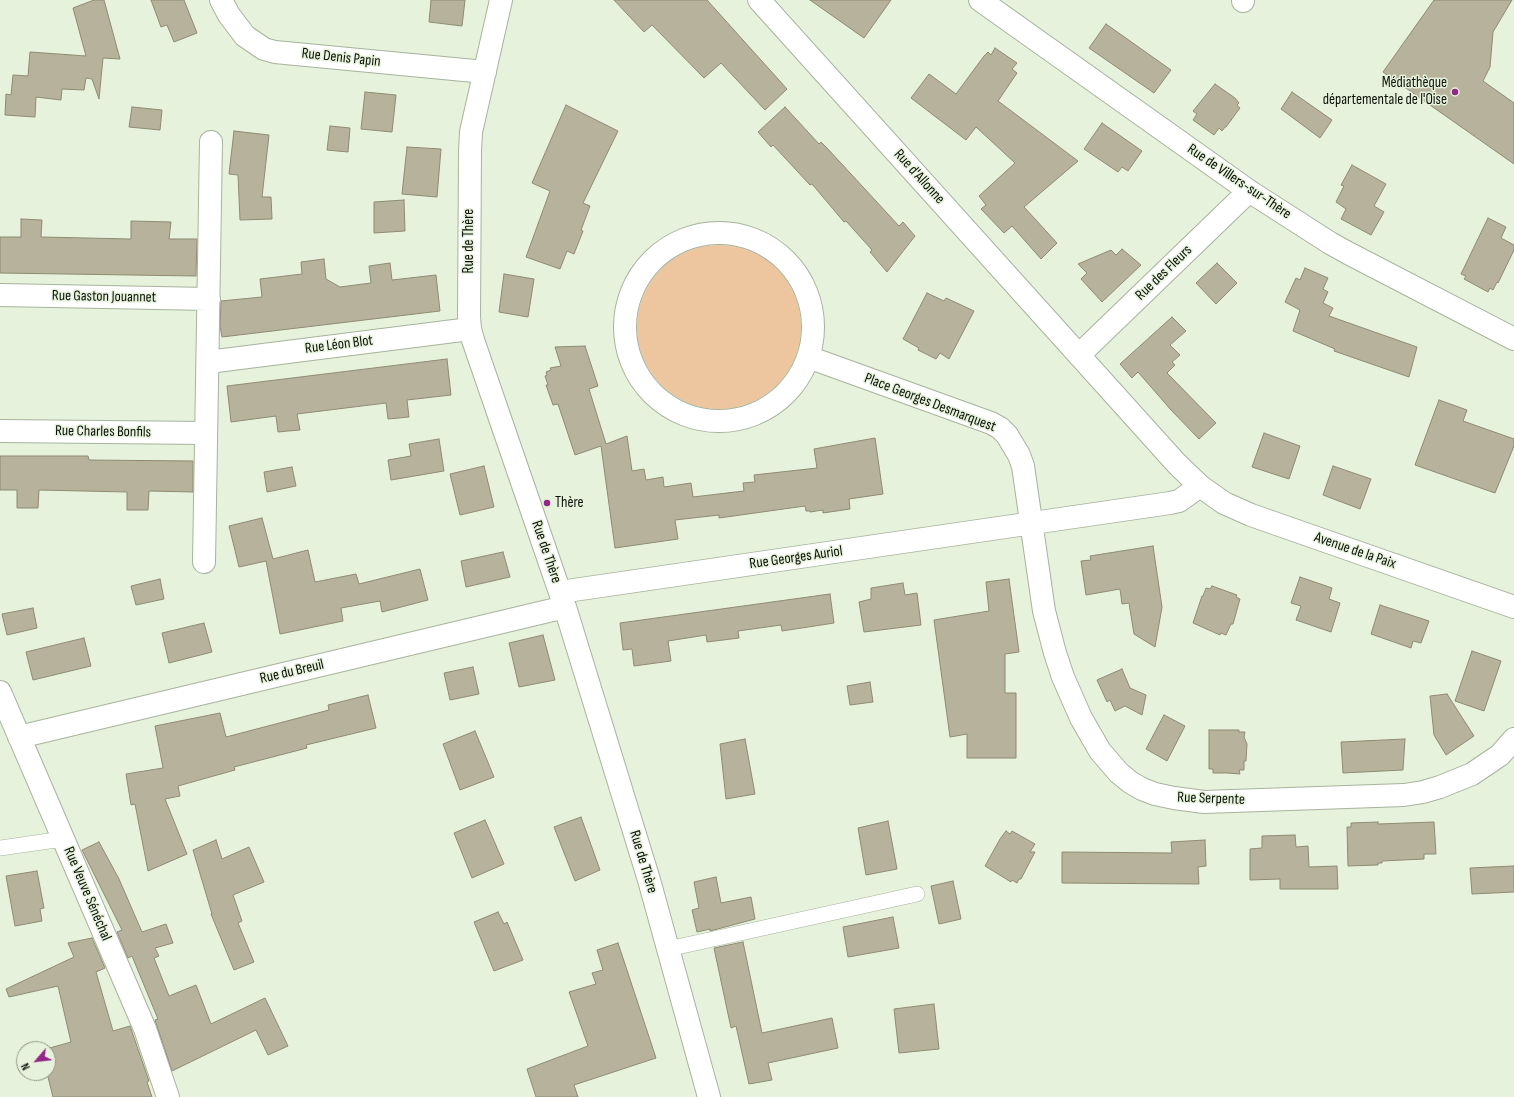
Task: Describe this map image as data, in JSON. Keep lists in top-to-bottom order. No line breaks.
{"streets":{"street":["Rue Denis Papin","Rue d'Allonne","Rue de Villers-sur-Thère","Rue de Thère","Rue des Fleurs","Rue Gaston Jouannet","Rue Léon Blot","Place Georges Desmarquest","Rue Charles Bonfils","Avenue de la Paix","Rue Georges Auriol","Rue du Breuil","Rue Serpente","Rue Veuve Sénéchal"]},"crossings":[["Rue Denis Papin","Rue de Thère"],["Rue d'Allonne","Rue des Fleurs"],["Rue d'Allonne","Avenue de la Paix"],["Rue de Villers-sur-Thère","Rue des Fleurs"],["Rue de Thère","Rue Léon Blot"],["Rue de Thère","Rue Georges Auriol"],["Rue de Thère","Rue du Breuil"],["Rue des Fleurs","Avenue de la Paix"],["Place Georges Desmarquest","Rue Georges Auriol"],["Place Georges Desmarquest","Rue Serpente"],["Rue Georges Auriol","Rue du Breuil"],["Rue Georges Auriol","Rue Serpente"],["Rue du Breuil","Rue Veuve Sénéchal"]],"places":["Médiathèque départementale de l'Oise","Thère"],"north":"bottom left"}
